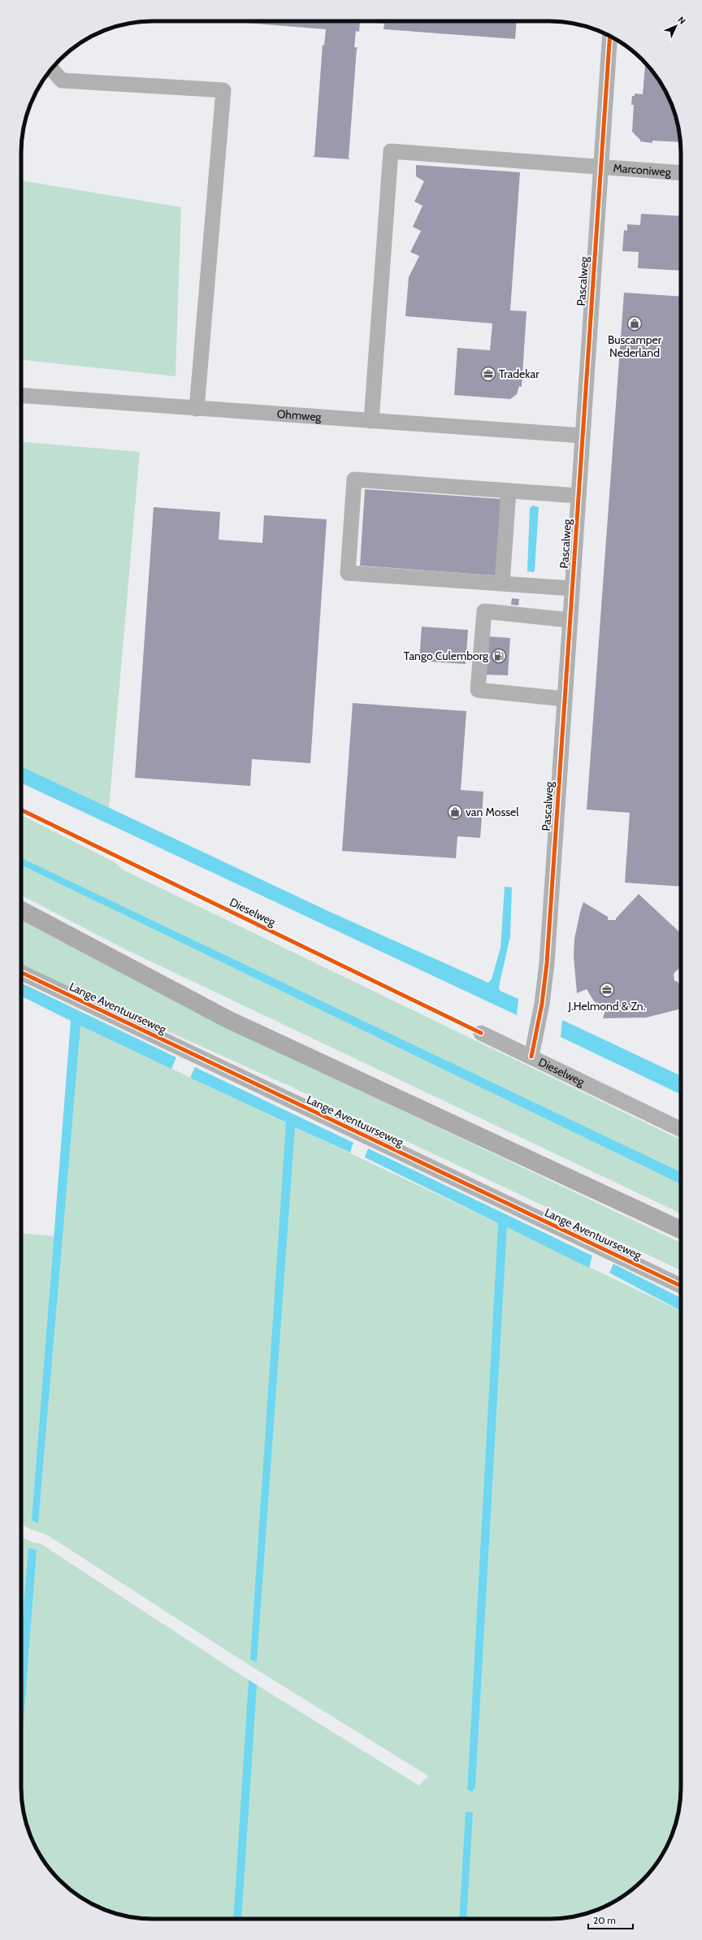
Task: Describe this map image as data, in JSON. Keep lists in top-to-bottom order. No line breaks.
{"streets":{"street":["Marconiweg","Pascalweg","Ohmweg","Dieselweg","Lange Aventuurseweg"]},"crossings":[["Marconiweg","Pascalweg"],["Marconiweg","Ohmweg"],["Pascalweg","Ohmweg"],["Pascalweg","Dieselweg"]],"places":{"shop":["Buscamper Nederland","van Mossel"],"office":["Tradekar","J.Helmond & Zn."],"fuel station":["Tango Culemborg"]},"scale_bar":"20 m","north":"top right"}
